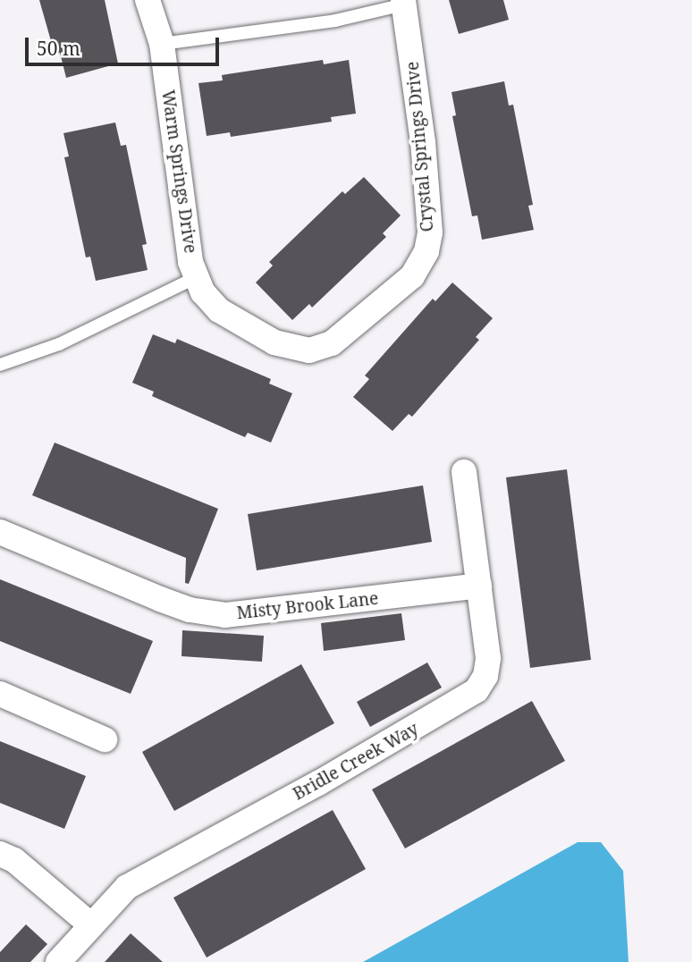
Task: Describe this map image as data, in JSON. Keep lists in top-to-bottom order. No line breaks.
{"streets":{"street":["Crystal Springs Drive","Warm Springs Drive","Misty Brook Lane","Bridle Creek Way"]},"crossings":[["Crystal Springs Drive","Warm Springs Drive"],["Misty Brook Lane","Bridle Creek Way"]],"scale_bar":"50 m"}
